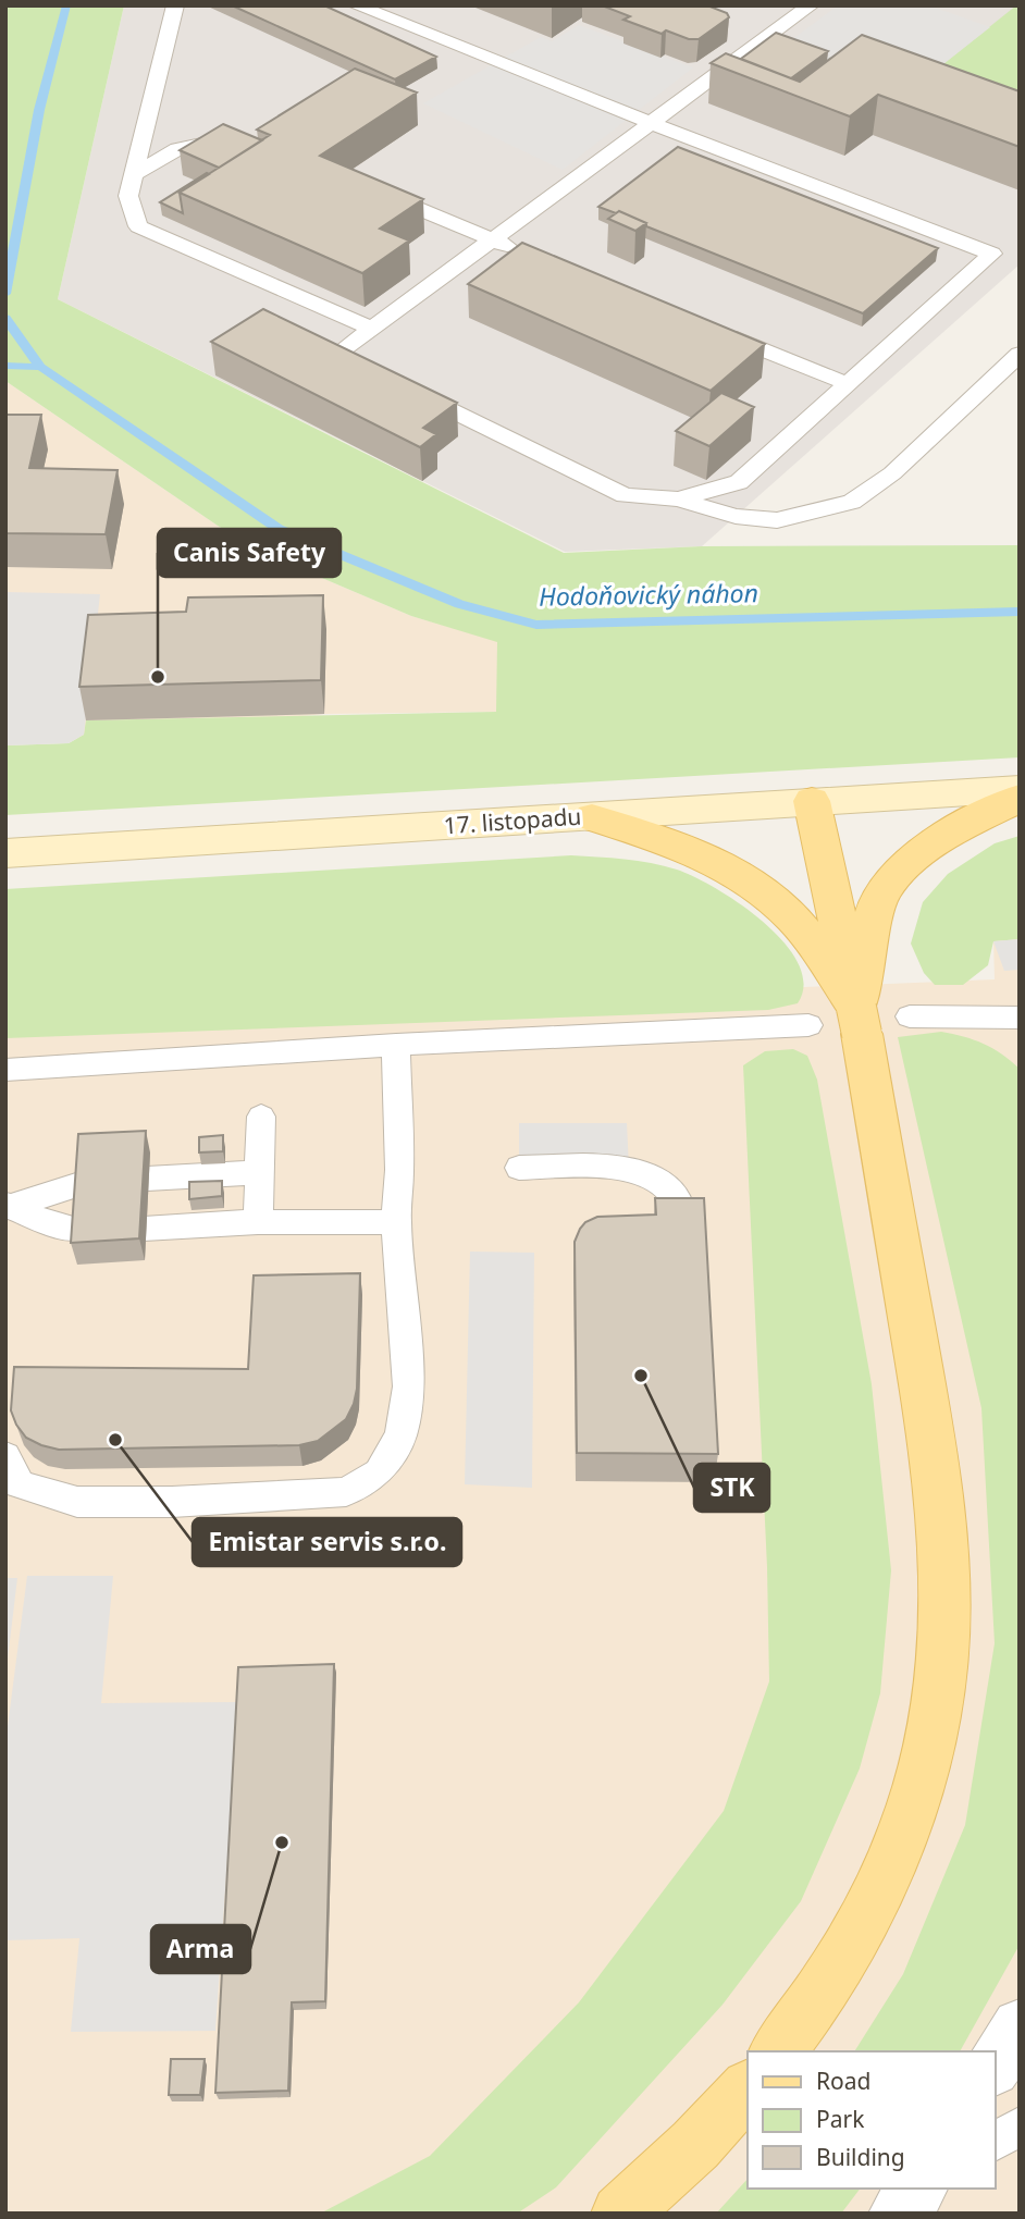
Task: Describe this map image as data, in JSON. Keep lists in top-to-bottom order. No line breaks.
{"streets":{"main road":["17. listopadu"]},"water":["Hodoňovický náhon"],"places":["Canis Safety","STK","Emistar servis s.r.o.","Arma"],"legend":["Road","Park","Building"]}
